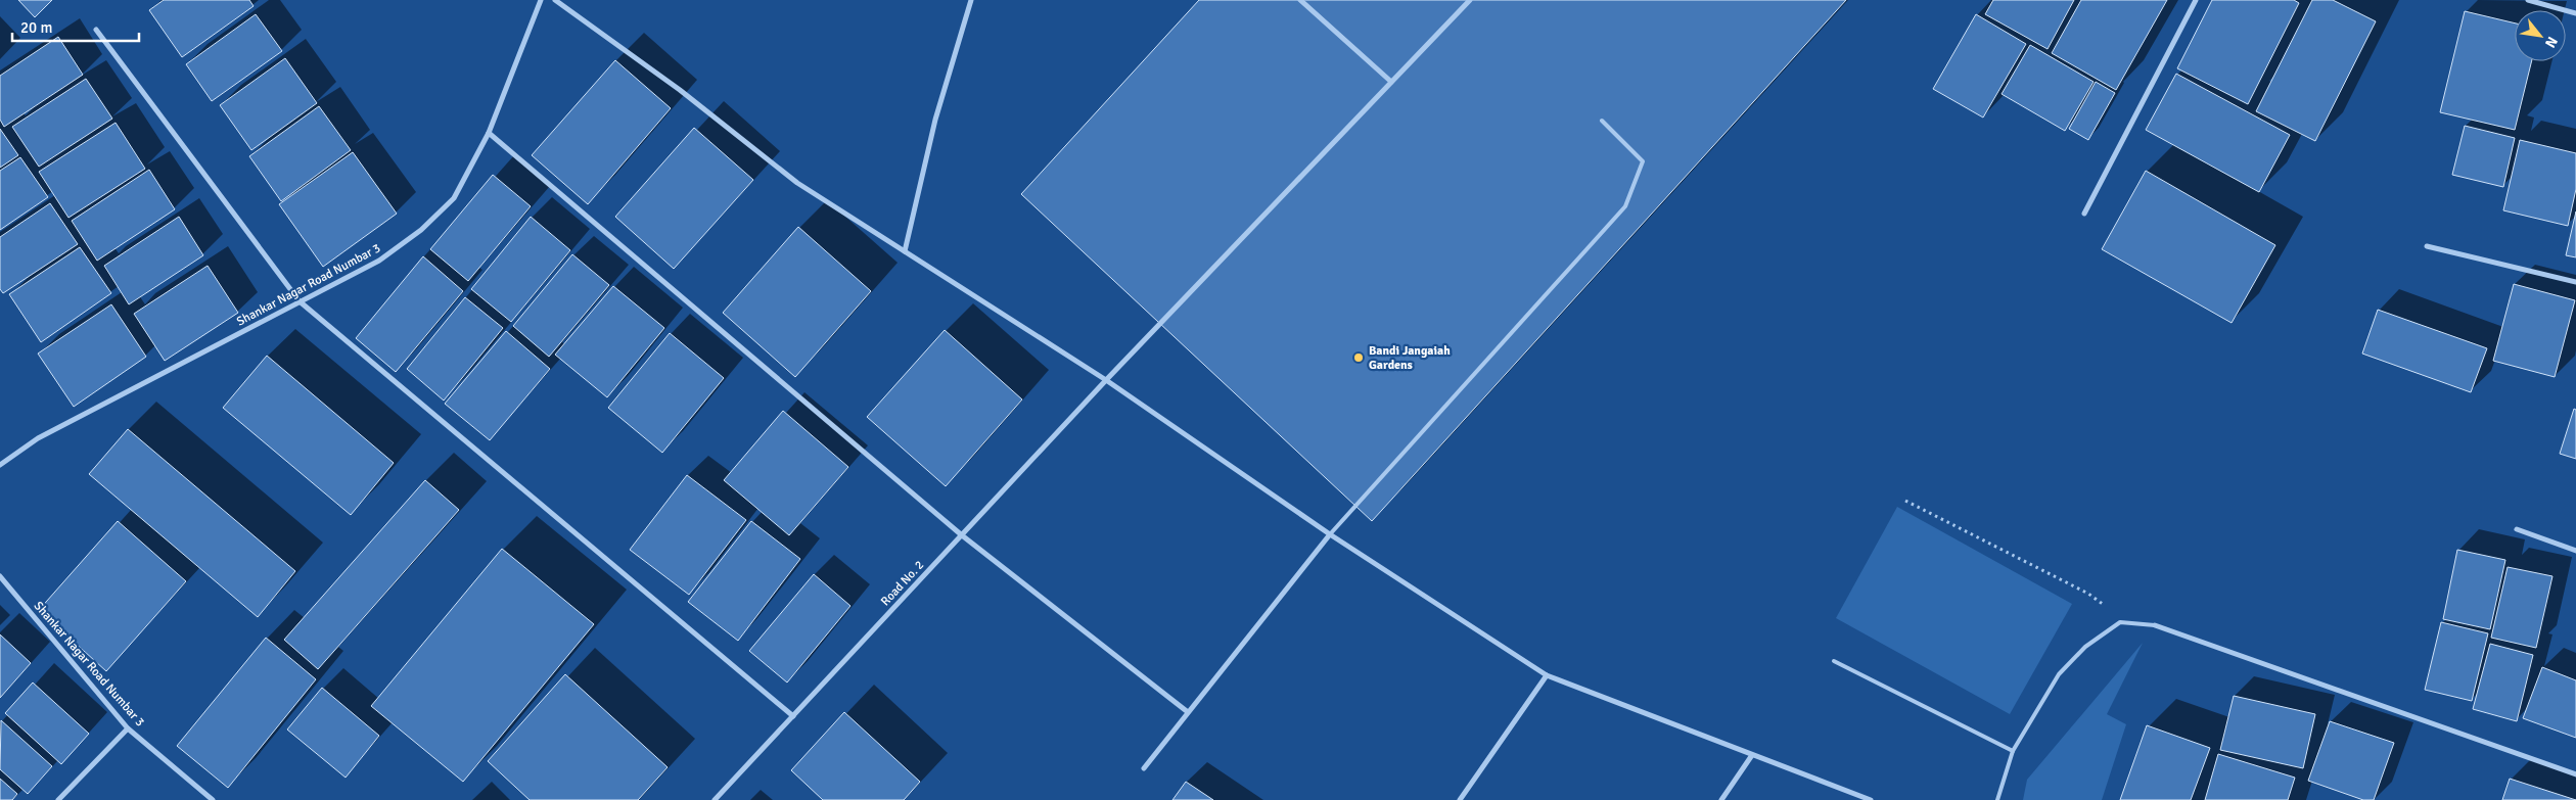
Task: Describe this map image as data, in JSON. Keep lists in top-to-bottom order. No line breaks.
{"streets":{"street":["Shankar Nagar Road Numbar 3","Road No. 2"]},"places":["Bandi Jangaiah Gardens"],"scale_bar":"20 m","north":"bottom right"}
